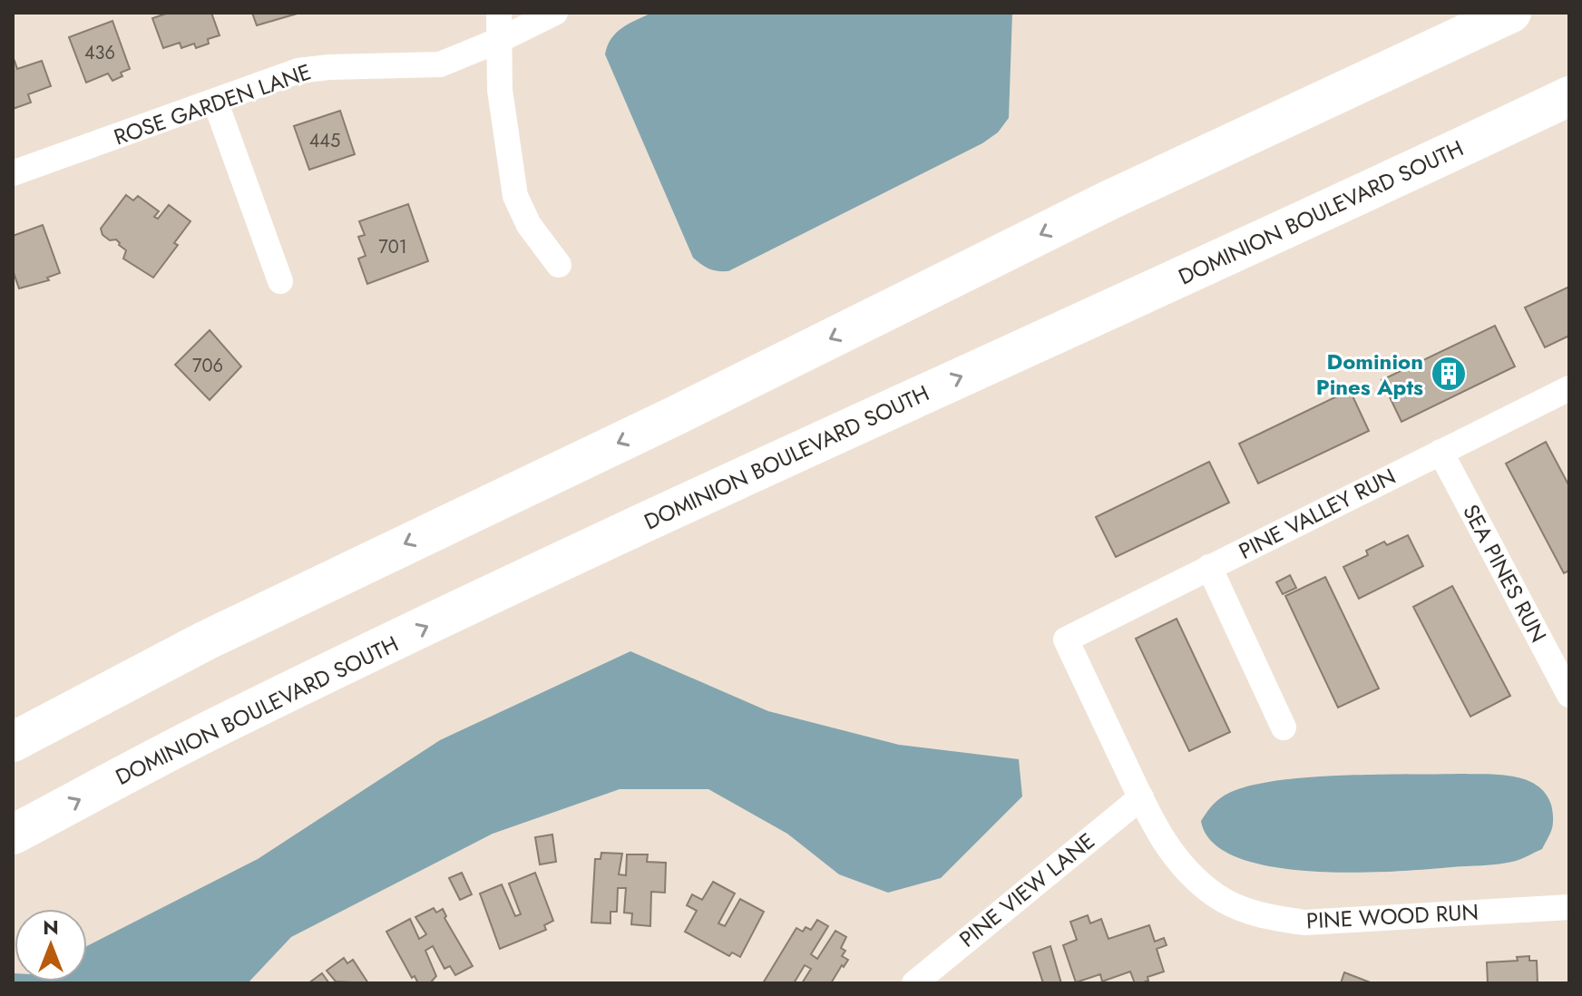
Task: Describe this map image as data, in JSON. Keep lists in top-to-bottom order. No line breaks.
{"streets":{"highway":["DOMINION BOULEVARD SOUTH"],"street":["ROSE GARDEN LANE","PINE VALLEY RUN","SEA PINES RUN","PINE VIEW LANE","PINE WOOD RUN"]},"crossings":[["PINE VALLEY RUN","SEA PINES RUN"],["PINE VALLEY RUN","PINE WOOD RUN"],["PINE VIEW LANE","PINE WOOD RUN"]],"places":{"building":["Dominion Pines Apts"]},"house_numbers":["436","445","701","706"],"north":"top"}
